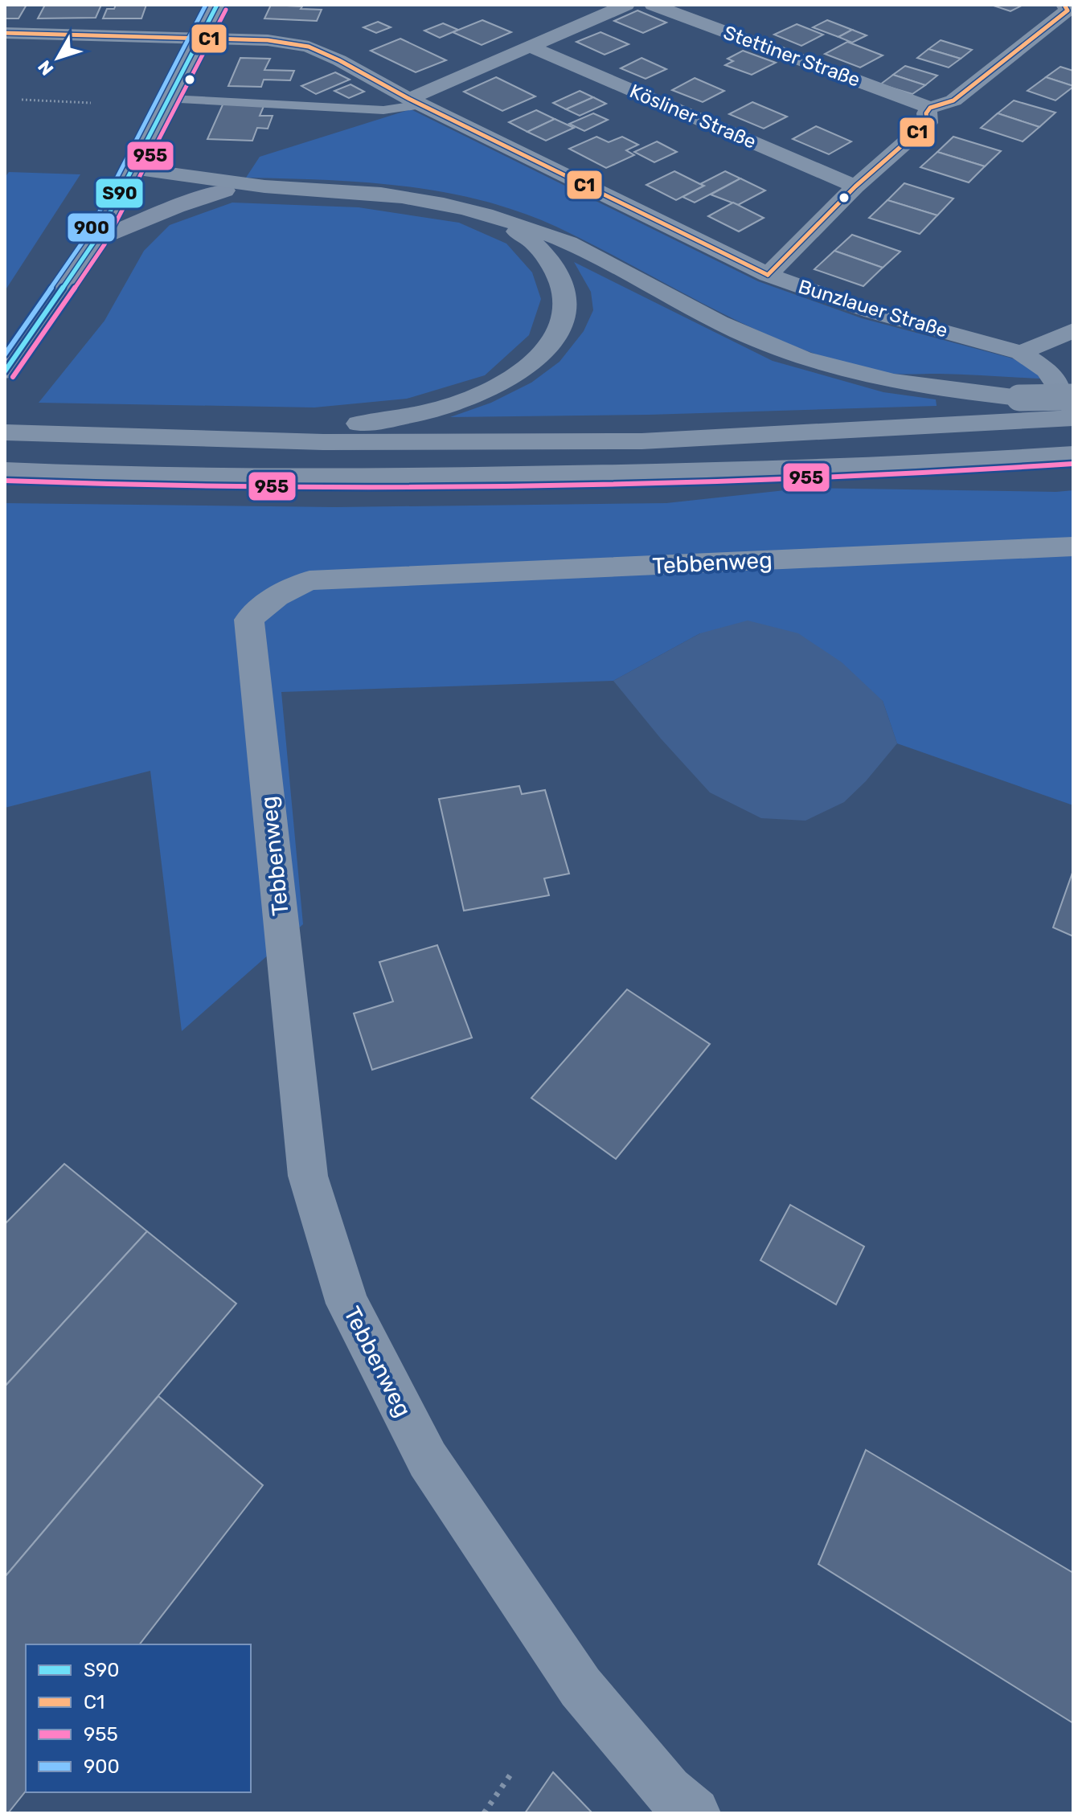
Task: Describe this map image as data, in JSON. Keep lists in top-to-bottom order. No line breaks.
{"streets":{"street":["Stettiner Straße","Kösliner Straße","Bunzlauer Straße","Tebbenweg"]},"lines":["transit line S90","transit line C1","transit line 900","transit line 955"],"legend":["S90","C1","955","900"],"north":"bottom left"}
